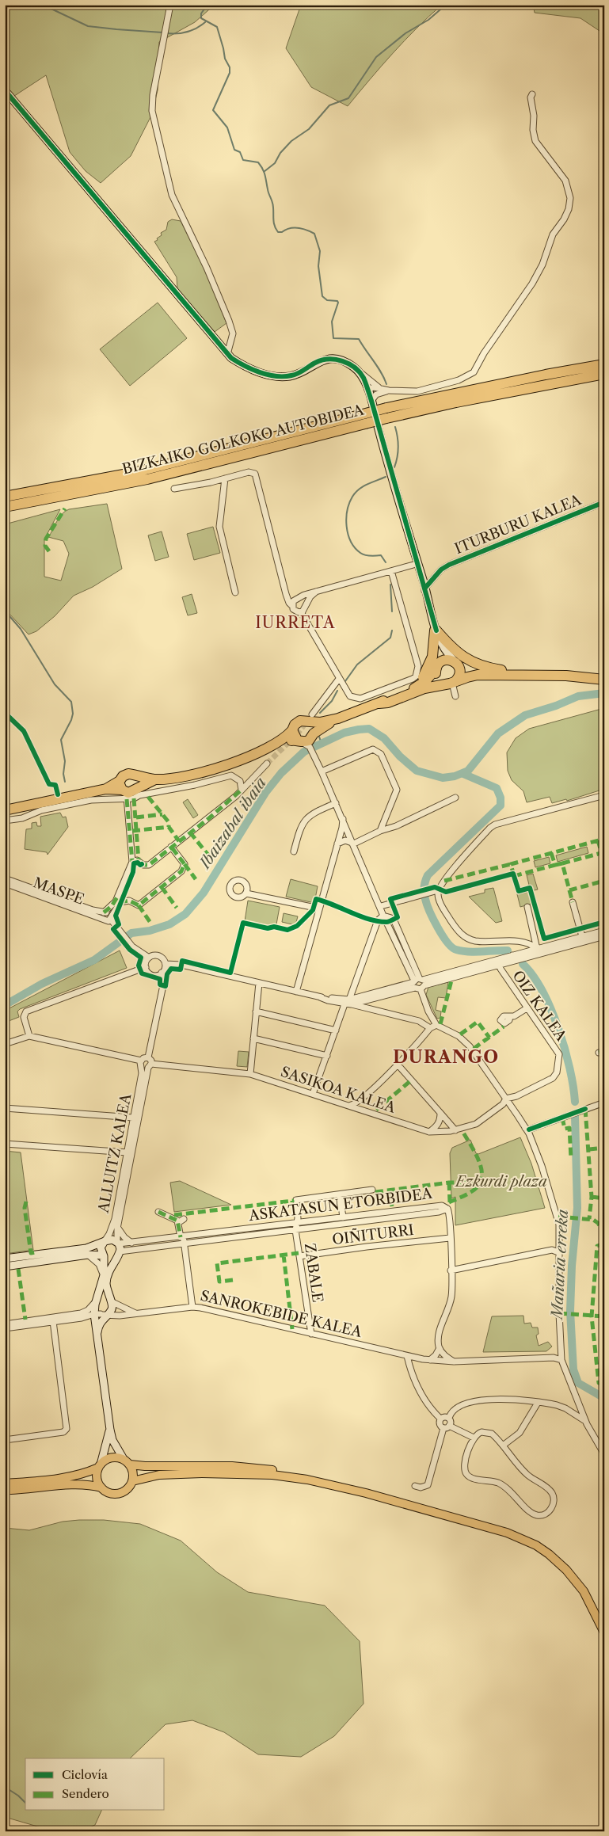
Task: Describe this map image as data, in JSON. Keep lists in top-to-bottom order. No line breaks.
{"streets":{"highway":["BIZKAIKO GOLKOKO AUTOBIDEA"],"street":["ITURBURU KALEA","MASPE","OIZ KALEA","SASIKOA KALEA","ALLUITZ KALEA","ASKATASUN ETORBIDEA","OIÑITURRI","ZABALE","SANROKEBIDE KALEA"]},"crossings":[["OIZ KALEA","SASIKOA KALEA"],["SASIKOA KALEA","ALLUITZ KALEA"],["ALLUITZ KALEA","ASKATASUN ETORBIDEA"],["ASKATASUN ETORBIDEA","ZABALE"],["OIÑITURRI","ZABALE"],["ZABALE","SANROKEBIDE KALEA"]],"districts":["IURRETA","DURANGO"],"water":["Ibaizabal ibaia","Mañaria erreka"],"parks":["Ezkurdi plaza"],"legend":["Ciclovía","Sendero"]}
